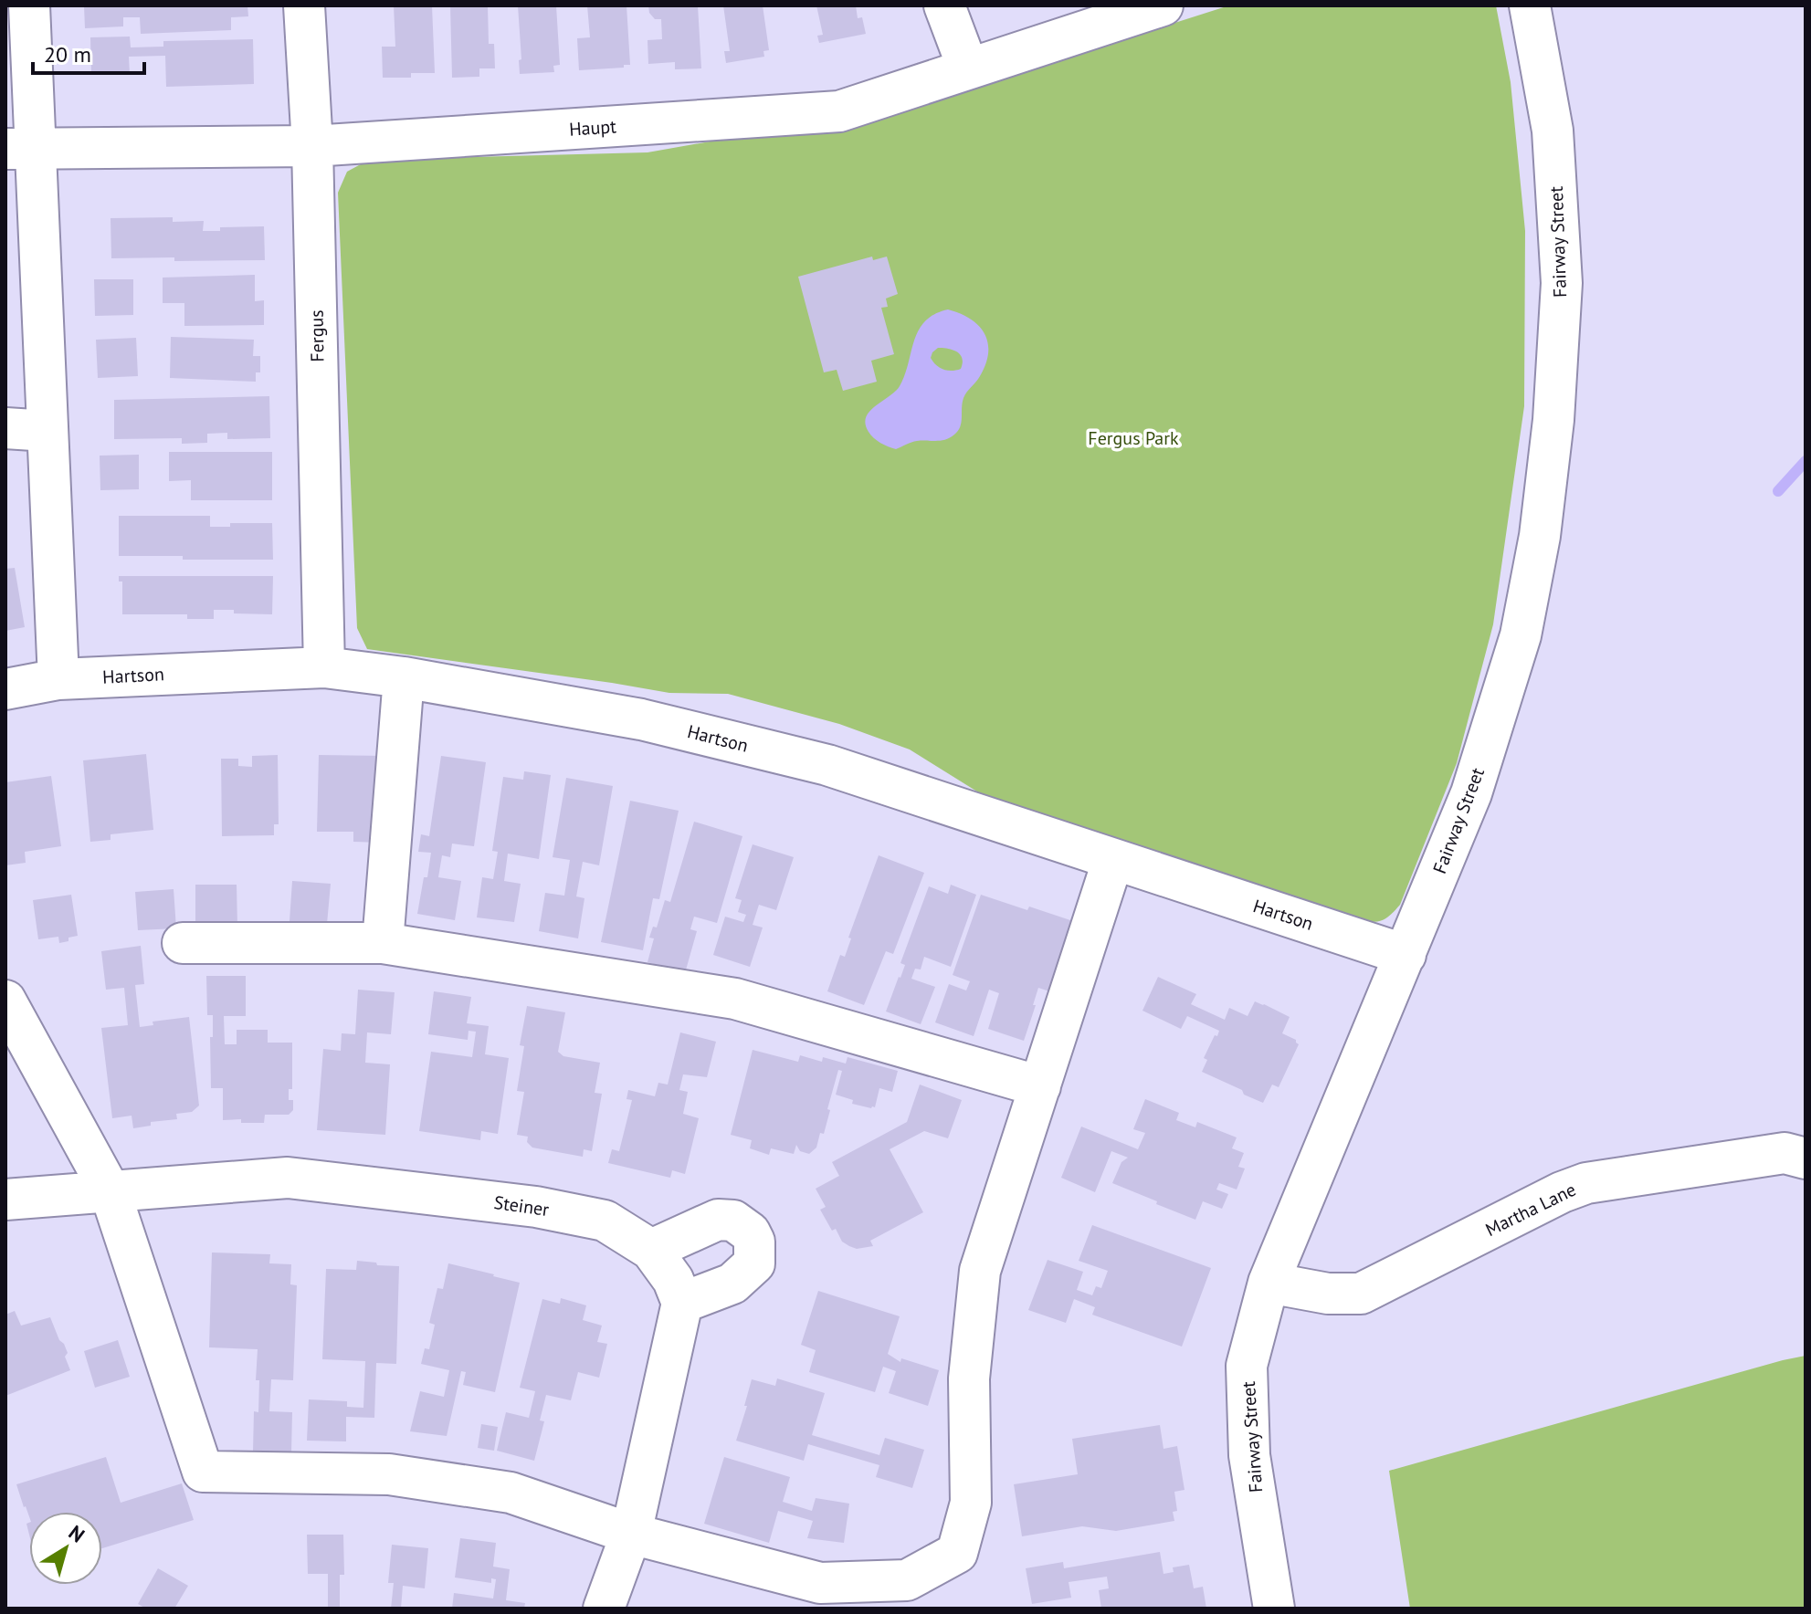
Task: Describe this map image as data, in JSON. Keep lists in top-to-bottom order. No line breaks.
{"streets":{"street":["Haupt","Fairway Street","Fergus","Hartson","Steiner","Martha Lane"]},"crossings":[["Haupt","Fergus"],["Fairway Street","Hartson"],["Fairway Street","Martha Lane"],["Fergus","Hartson"]],"parks":["Fergus Park"],"scale_bar":"20 m","north":"top right"}
